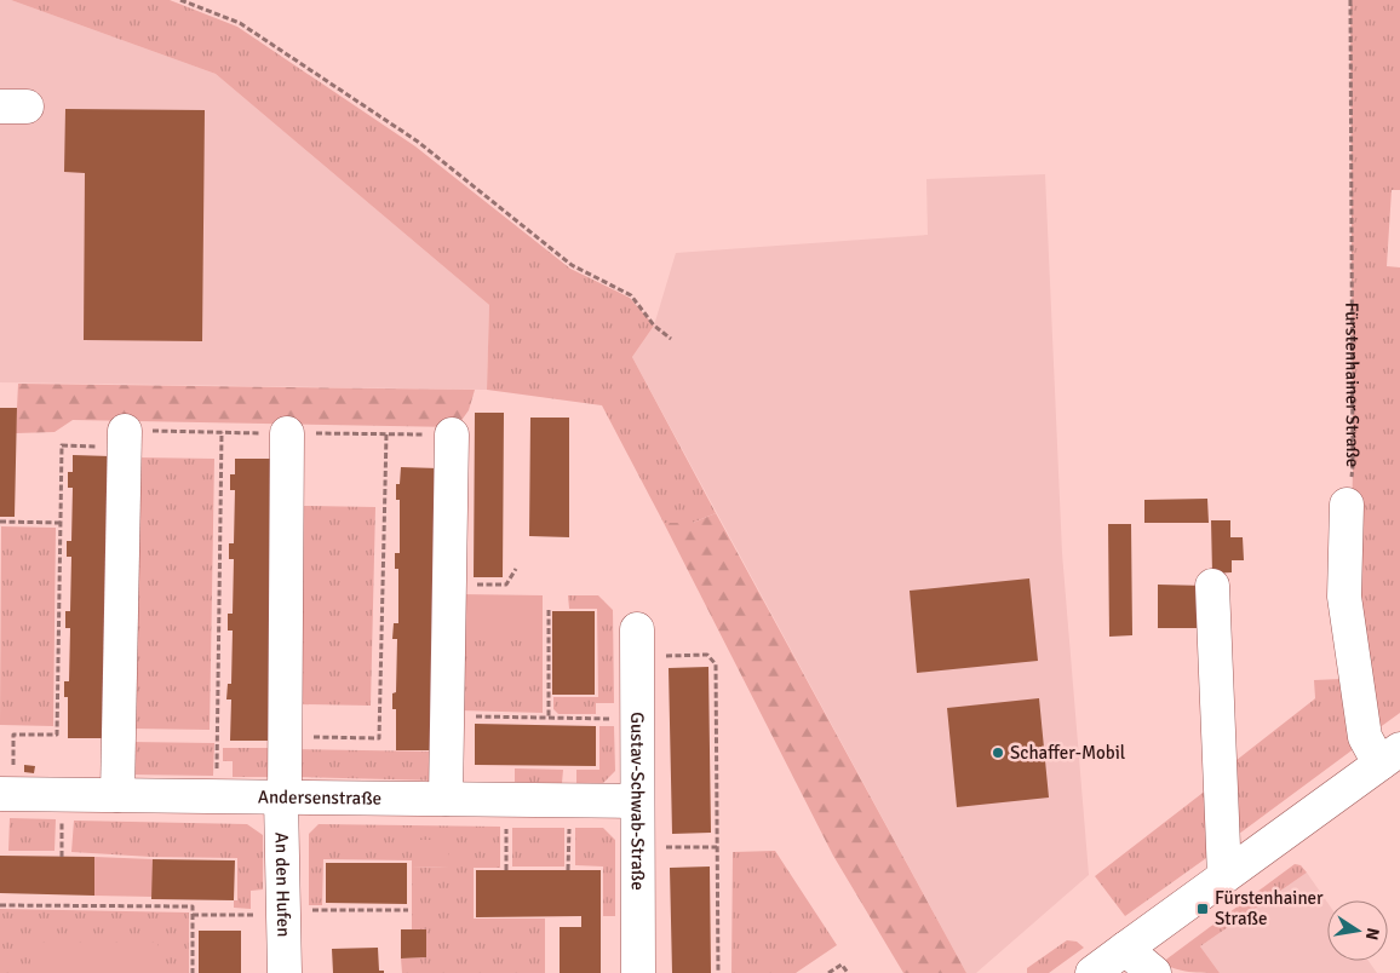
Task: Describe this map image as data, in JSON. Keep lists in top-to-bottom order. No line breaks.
{"streets":{"street":["Andersenstraße","Gustav-Schwab-Straße","An den Hufen"],"path":["Fürstenhainer Straße"]},"crossings":[["Andersenstraße","Gustav-Schwab-Straße"],["Andersenstraße","An den Hufen"]],"places":{"other":["Schaffer-Mobil"],"transit":["Fürstenhainer Straße"]},"north":"right"}
